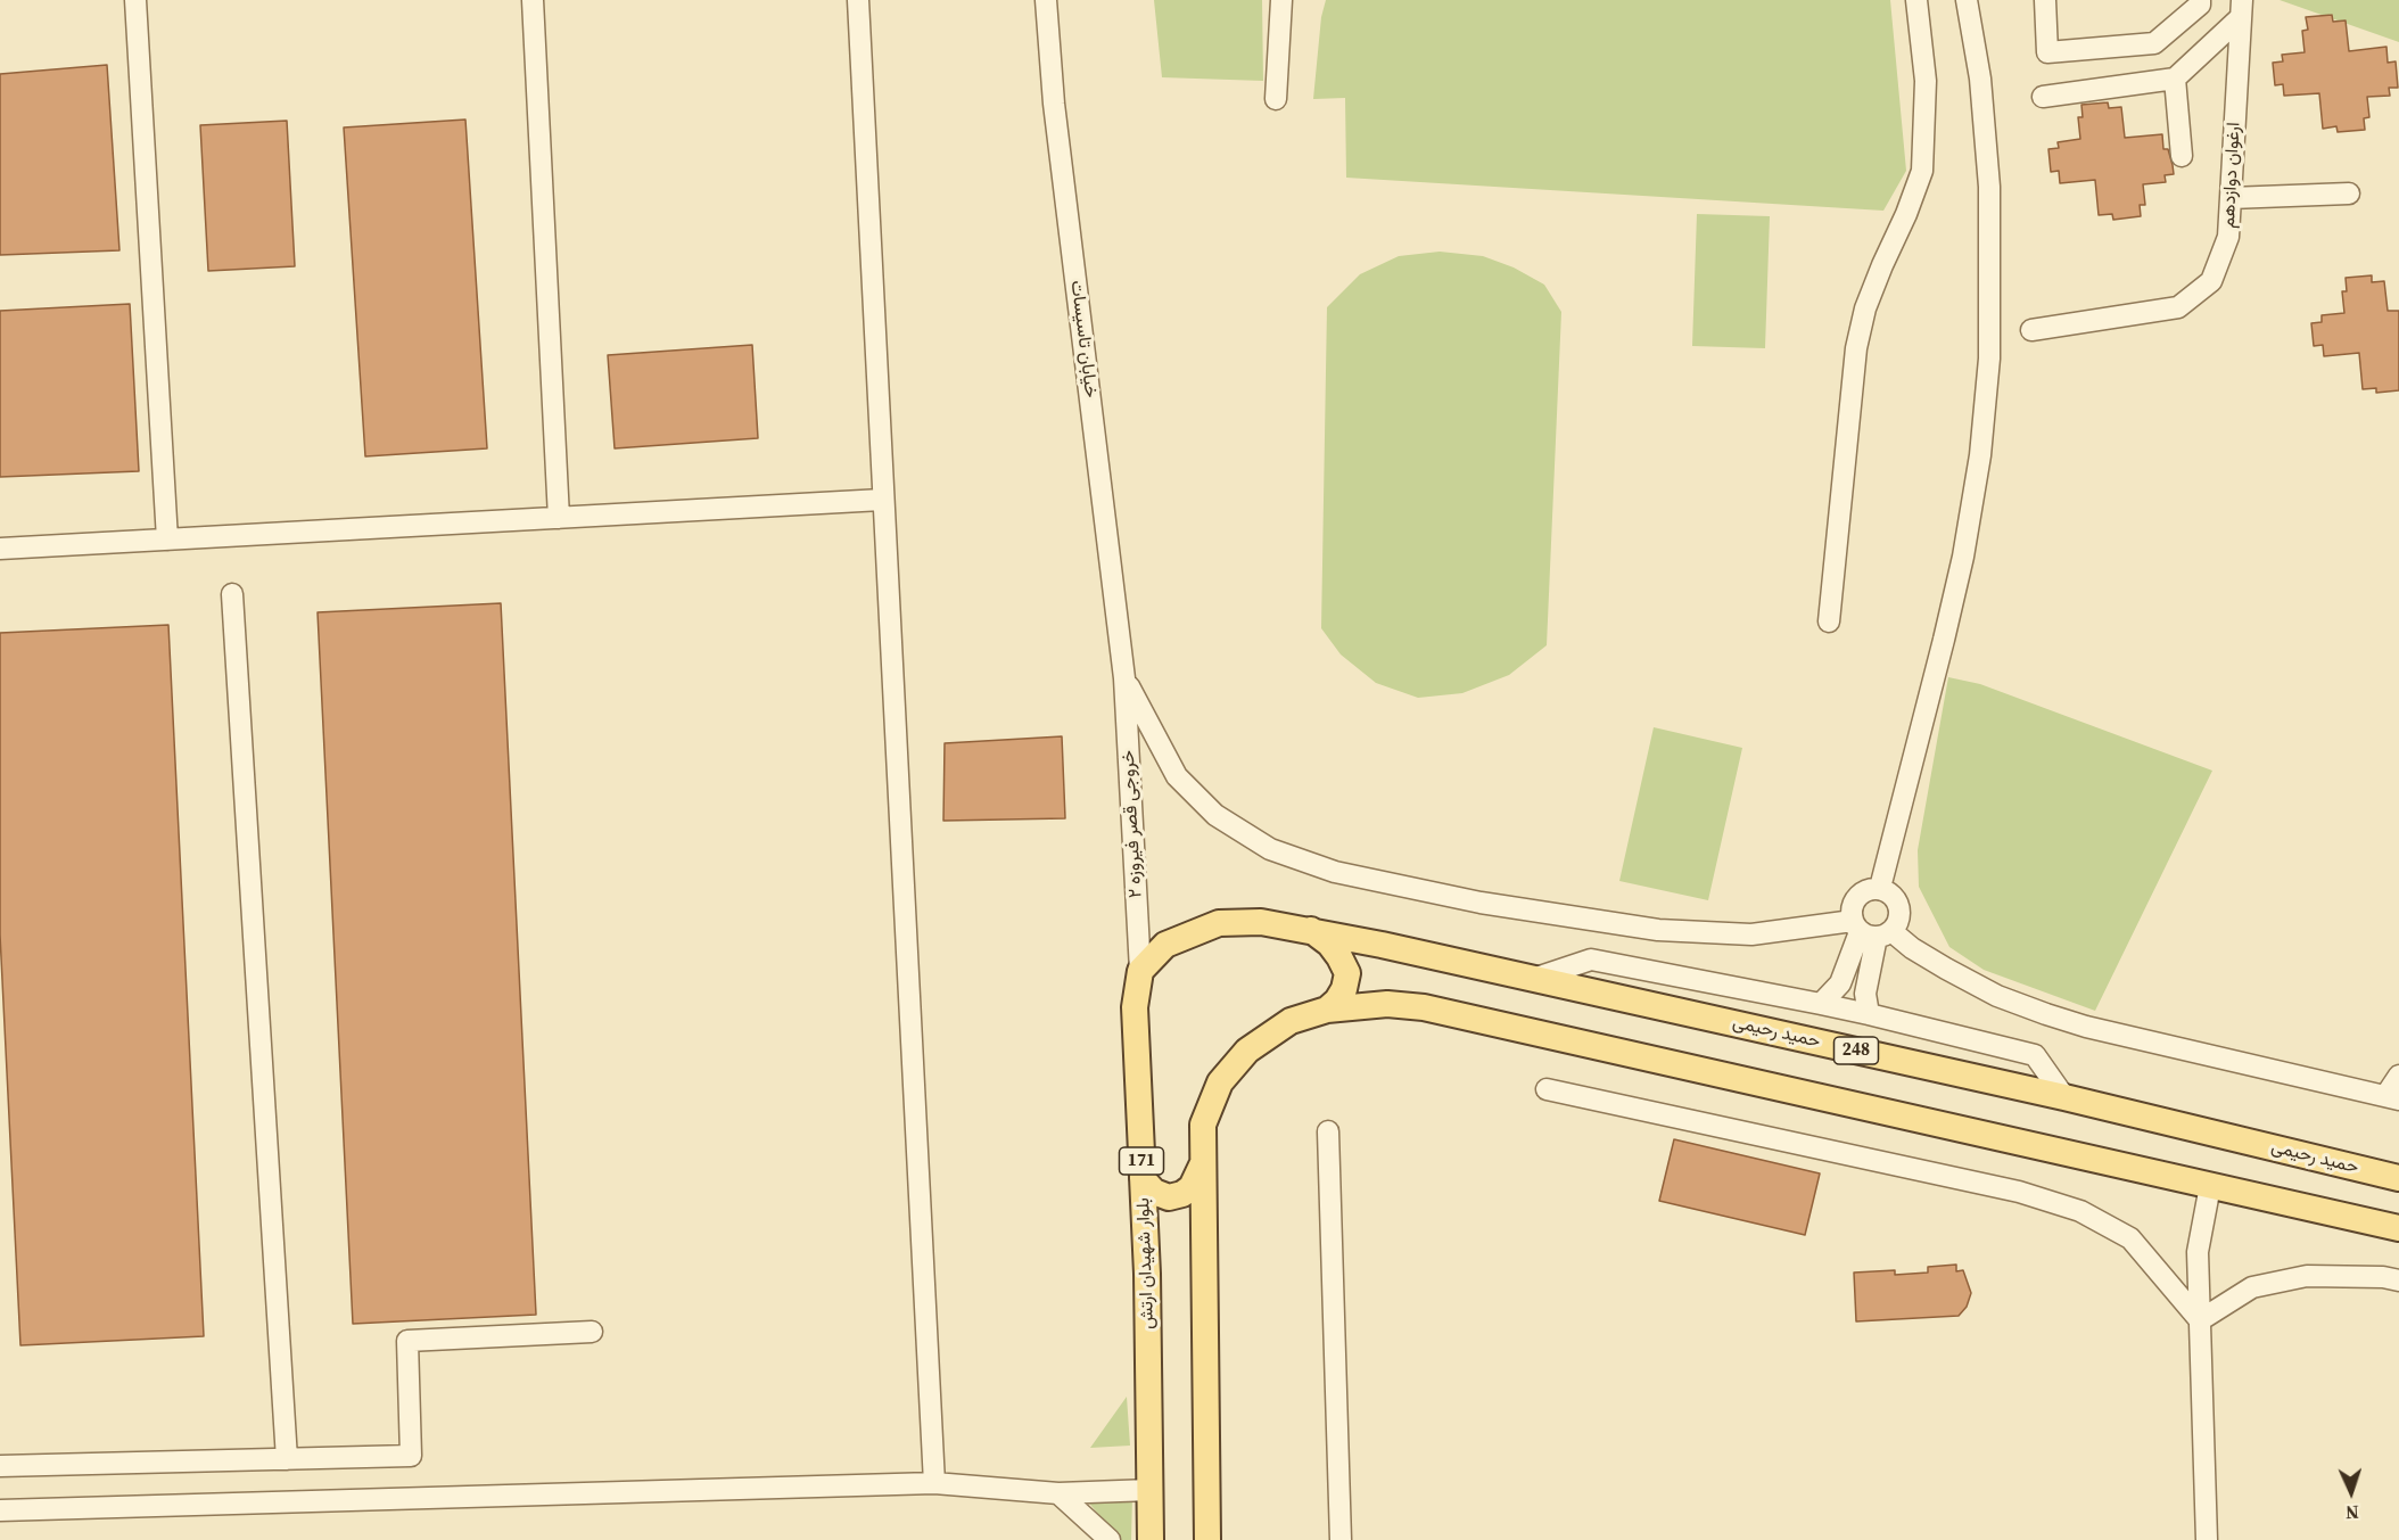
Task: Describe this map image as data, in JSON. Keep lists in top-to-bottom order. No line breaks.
{"streets":{"main road":["حمید رحیمی","248","171","بلوار شهیدان ارتش"],"street":["ارغوان دوازدهم","خیابان تاسیسات","خروجی قصر فیروزه ۲"]},"crossings":[["خیابان تاسیسات","خروجی قصر فیروزه ۲"],["خروجی قصر فیروزه ۲","بلوار شهیدان ارتش"]],"north":"bottom"}
